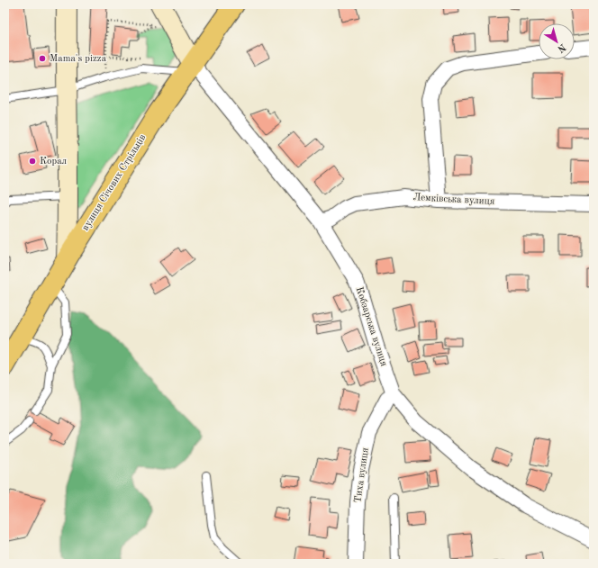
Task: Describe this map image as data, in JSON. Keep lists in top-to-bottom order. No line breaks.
{"streets":{"main road":["вулиця Січових Стрільців"],"street":["Лемківська вулиця","Кобзарська вулиця","Тиха вулиця"]},"crossings":[["вулиця Січових Стрільців","Кобзарська вулиця"],["Лемківська вулиця","Кобзарська вулиця"],["Кобзарська вулиця","Тиха вулиця"]],"places":["Mama's pizza","Корал"],"north":"bottom right"}
